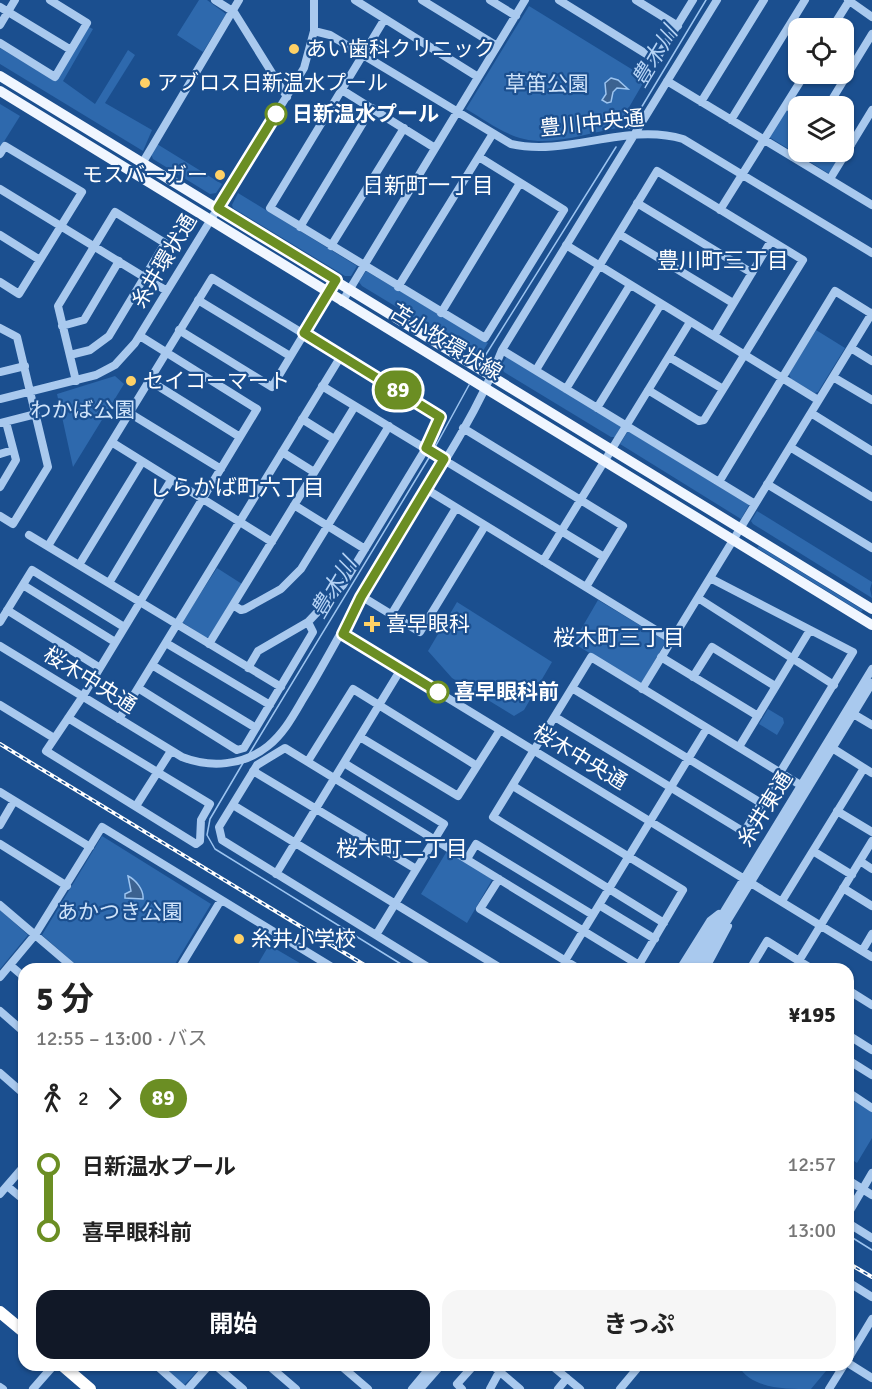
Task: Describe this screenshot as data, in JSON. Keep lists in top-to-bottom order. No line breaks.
{"streets":{"main road":["苫小牧環状線"],"street":["豊川中央通","糸井環状通","桜木中央通","糸井東通"]},"crossings":[["豊川中央通","糸井環状通"],["糸井環状通","苫小牧環状線"],["桜木中央通","糸井東通"]],"districts":["日新町一丁目","豊川町三丁目","しらかば町六丁目","桜木町三丁目","桜木町二丁目"],"water":["豊木川"],"parks":["草笛公園","わかば公園","あかつき公園"],"places":{"other":["あい歯科クリニック","アブロス日新温水プール","日新温水プール","モスバーガー","セイコーマート","喜早眼科前","糸井小学校"],"health":["喜早眼科"]},"lines":["bus line 89"],"page":{"on_map":"89","heading":["5 分","12:55 – 13:00 · バス","¥195"],"legs":["2","89"],"list":[{"name":"日新温水プール","value":"12:57"},{"name":"喜早眼科前","value":"13:00"}],"buttons":["開始","きっぷ"]}}
